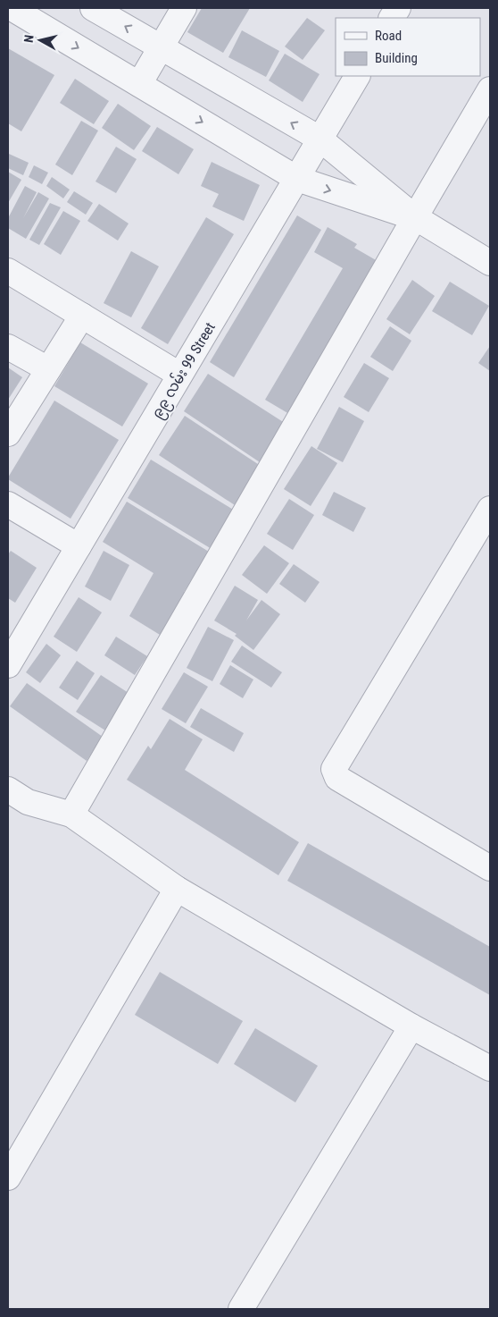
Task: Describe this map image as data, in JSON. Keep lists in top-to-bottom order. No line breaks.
{"streets":{"street":["၉၉ လမ်း 99 Street"]},"legend":["Road","Building"],"north":"left"}
